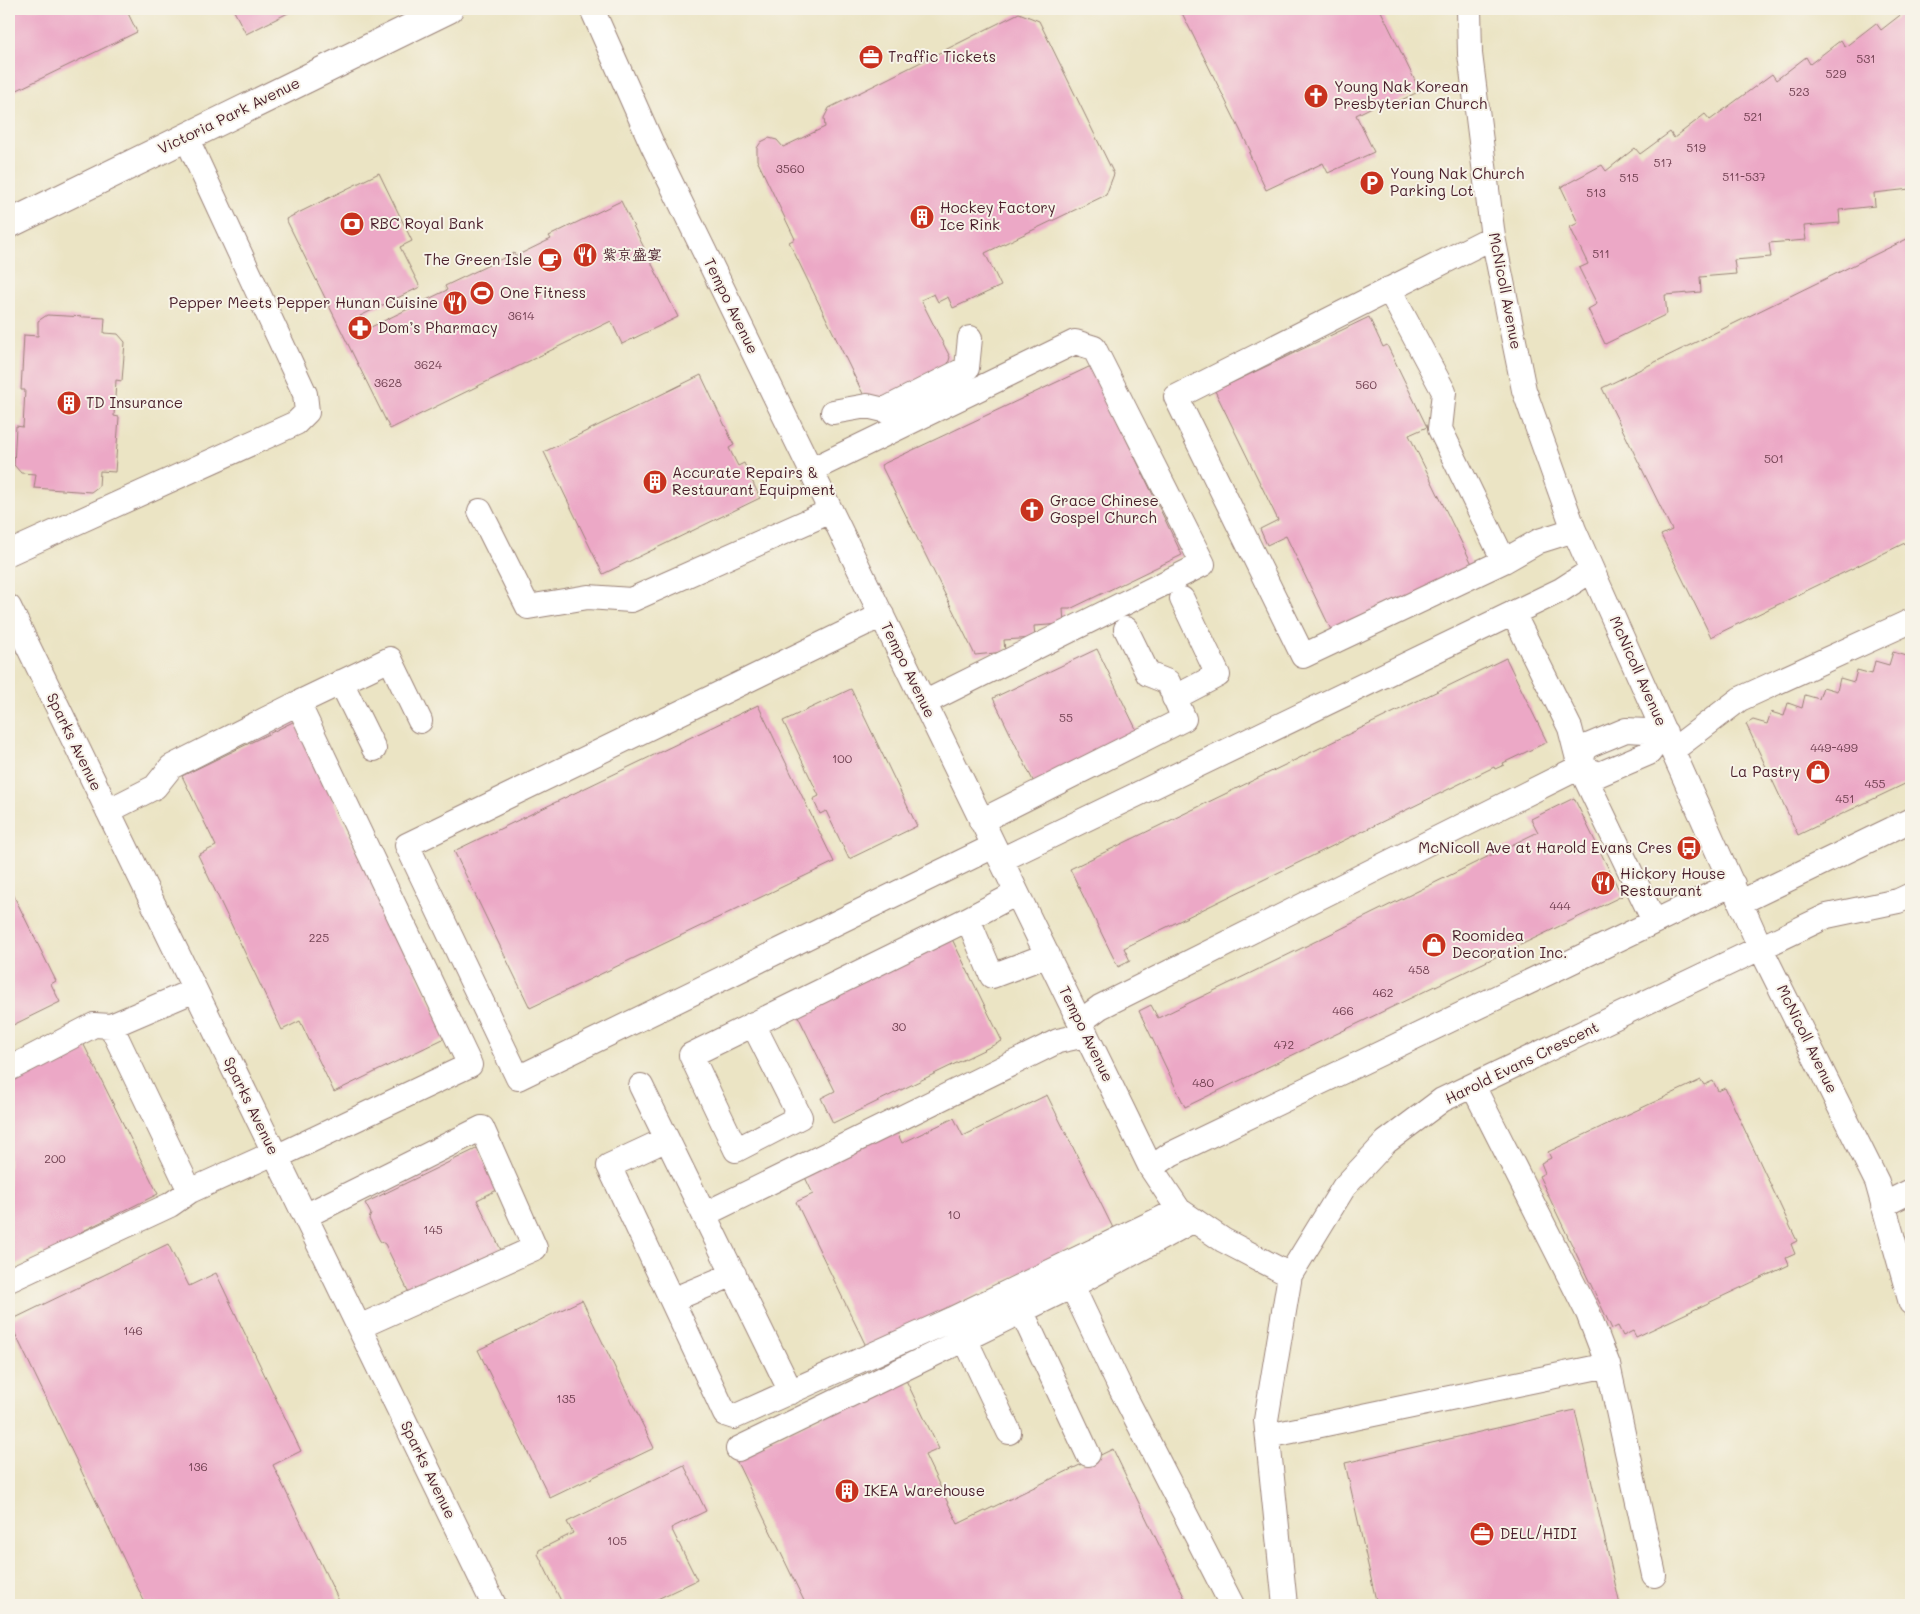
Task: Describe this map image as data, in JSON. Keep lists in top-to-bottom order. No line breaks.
{"streets":{"main road":["Victoria Park Avenue"],"street":["McNicoll Avenue","Tempo Avenue","Sparks Avenue","Harold Evans Crescent"]},"crossings":[["McNicoll Avenue","Harold Evans Crescent"],["Tempo Avenue","Harold Evans Crescent"]],"places":{"office":["Traffic Tickets","DELL/HIDI"],"church":["Young Nak Korean Presbyterian Church","Grace Chinese Gospel Church"],"parking":["Young Nak Church Parking Lot"],"building":["Hockey Factory Ice Rink","TD Insurance","Accurate Repairs & Restaurant Equipment","IKEA Warehouse"],"bank":["RBC Royal Bank"],"restaurant":["紫京盛宴","Pepper Meets Pepper Hunan Cuisine","Hickory House Restaurant"],"cafe":["The Green Isle"],"sports":["One Fitness"],"pharmacy":["Dom’s Pharmacy"],"shop":["La Pastry","Roomidea Decoration Inc."],"bus stop":["McNicoll Ave at Harold Evans Cres"]},"house_numbers":["531","529","523","521","519","517","3560","511-537","515","513","511","3614","3624","3628","560","501","55","449-499","100","455","451","444","225","458","462","466","30","472","480","200","10","145","146","135","136","105"]}
